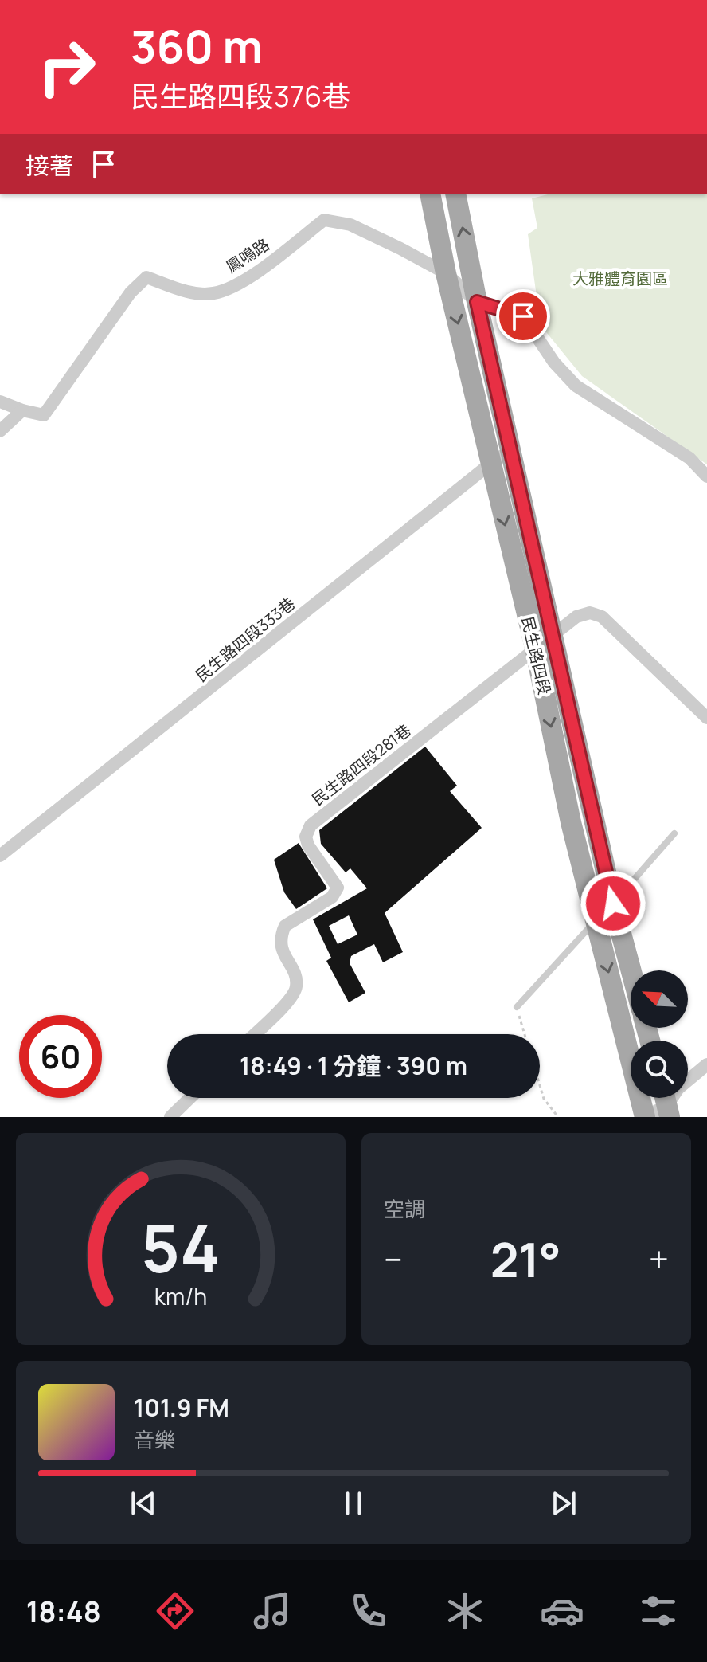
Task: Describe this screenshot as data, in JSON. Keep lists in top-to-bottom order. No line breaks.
{"streets":{"main road":["民生路四段"],"street":["鳳鳴路","民生路四段333巷","民生路四段281巷"]},"crossings":[["鳳鳴路","民生路四段"],["民生路四段333巷","民生路四段"],["民生路四段","民生路四段281巷"]],"parks":["大雅體育園區"],"north":"top left","page":{"turn":["360 m","民生路四段376巷"],"then":"接著","limit":"60","trip":"18:49 · 1 分鐘 · 390 m","tile":"空調","heat":["−","21°","+"],"song":["101.9 FM","音樂"],"tabs":"18:48","gauge":["54","km/h"]}}
